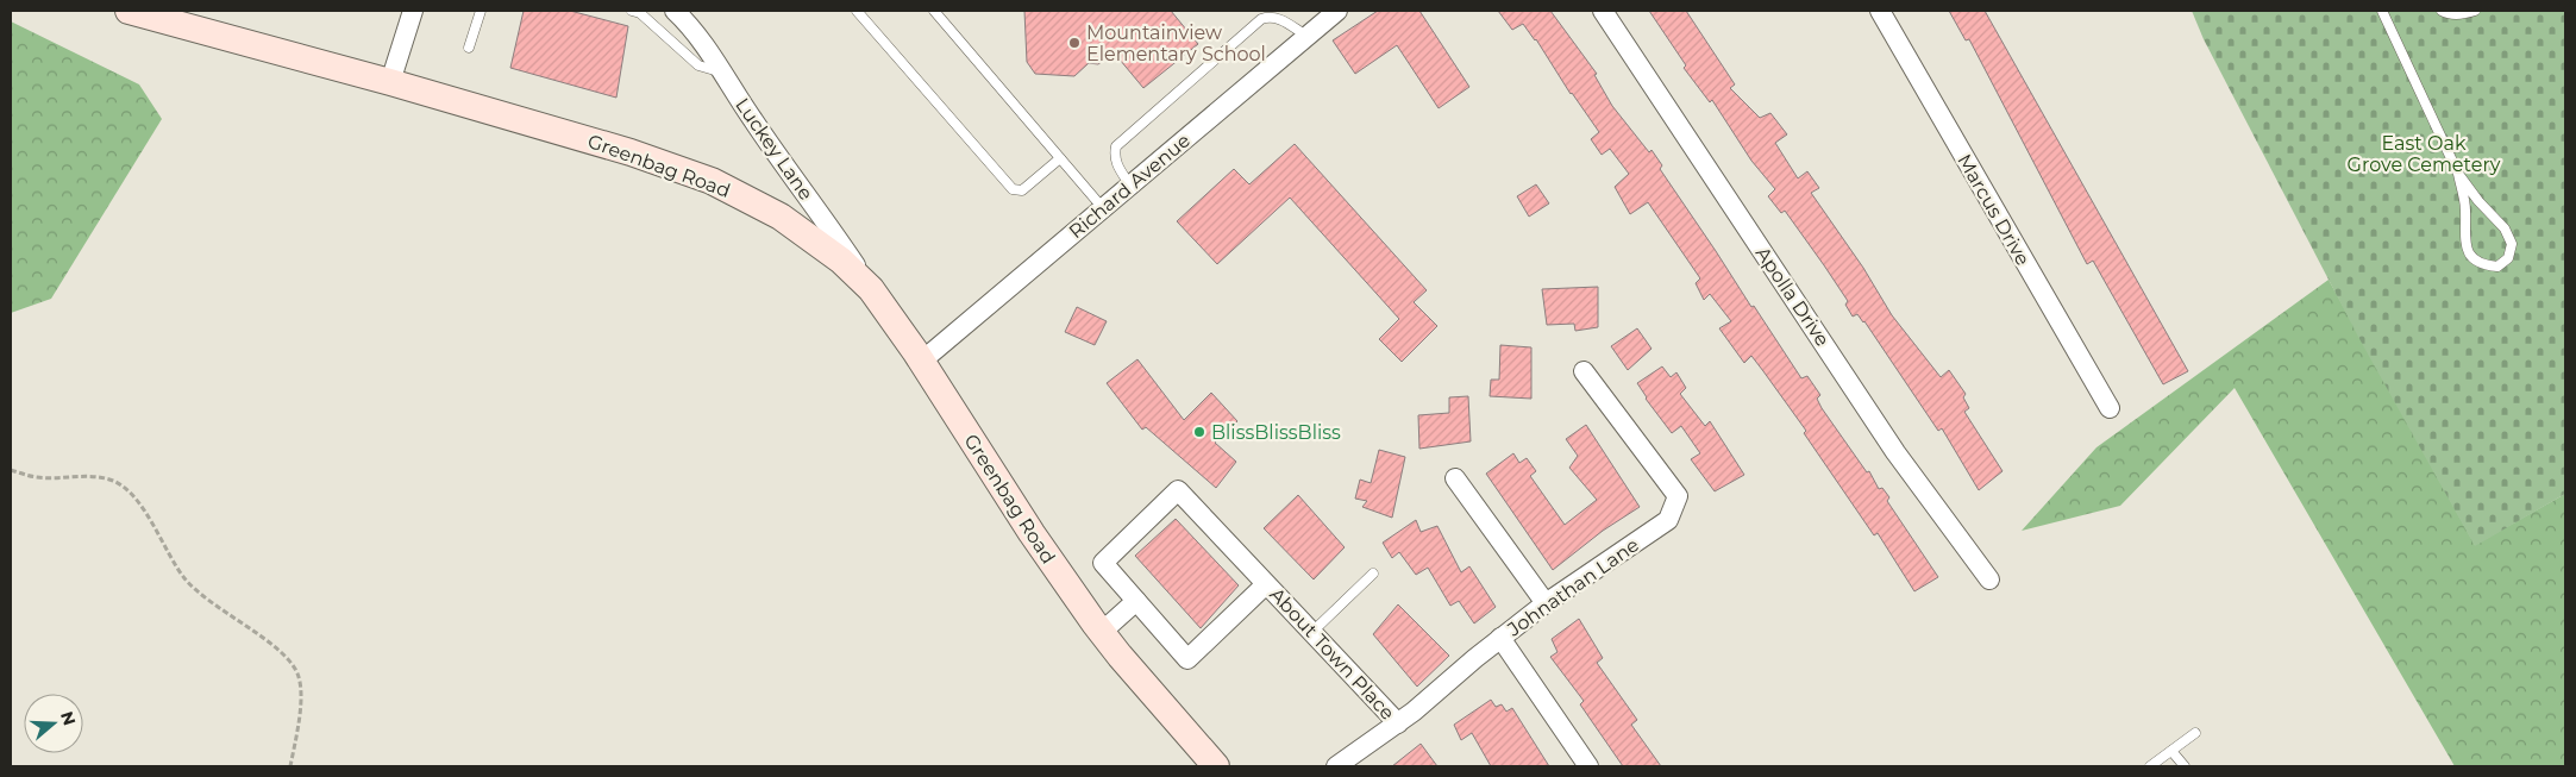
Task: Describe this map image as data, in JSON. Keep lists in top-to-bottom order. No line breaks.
{"streets":{"main road":["Greenbag Road"],"street":["Luckey Lane","Richard Avenue","Marcus Drive","Apolla Drive","Johnathan Lane","About Town Place"]},"crossings":[["Luckey Lane","Greenbag Road"],["Greenbag Road","Richard Avenue"],["Johnathan Lane","About Town Place"]],"parks":["East Oak Grove Cemetery"],"places":["Mountainview Elementary School","BlissBlissBliss"],"north":"right"}
